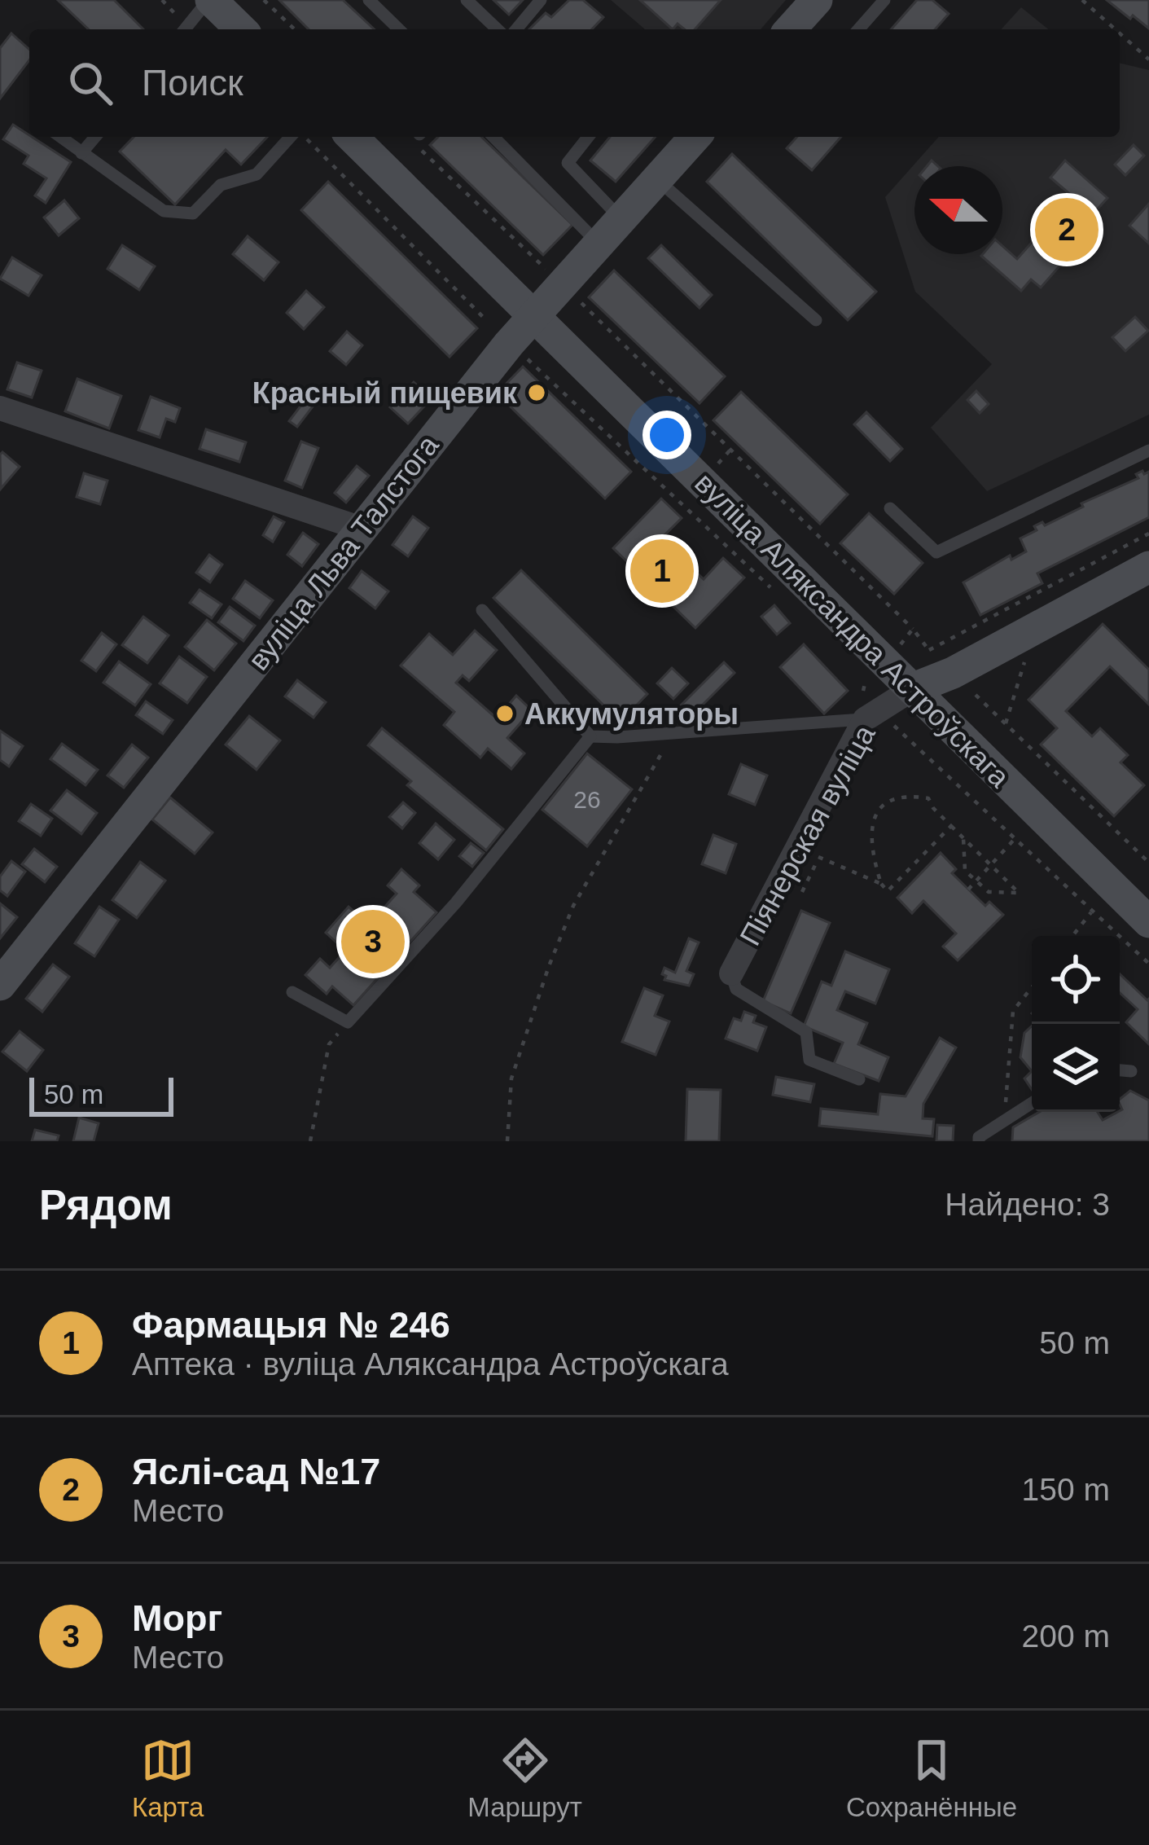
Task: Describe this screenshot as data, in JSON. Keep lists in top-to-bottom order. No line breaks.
{"streets":{"street":["вуліца Льва Талстога","вуліца Аляксандра Астроўскага","Піянерская вуліца"]},"crossings":[["вуліца Льва Талстога","вуліца Аляксандра Астроўскага"],["вуліца Аляксандра Астроўскага","Піянерская вуліца"]],"places":["Красный пищевик","Аккумуляторы"],"house_numbers":["26"],"scale_bar":"50 m","north":"left","page":{"search":"Поиск","pins":["2","1","3"],"scale":"50 m","heading":["Рядом","Найдено: 3"],"list":[{"mark":"1","name":"Фармацыя № 246","note":"Аптека · вуліца Аляксандра Астроўскага","value":"50 m"},{"mark":"2","name":"Яслі-сад №17","note":"Место","value":"150 m"},{"mark":"3","name":"Морг","note":"Место","value":"200 m"}],"nav":["Карта","Маршрут","Сохранённые"]}}
